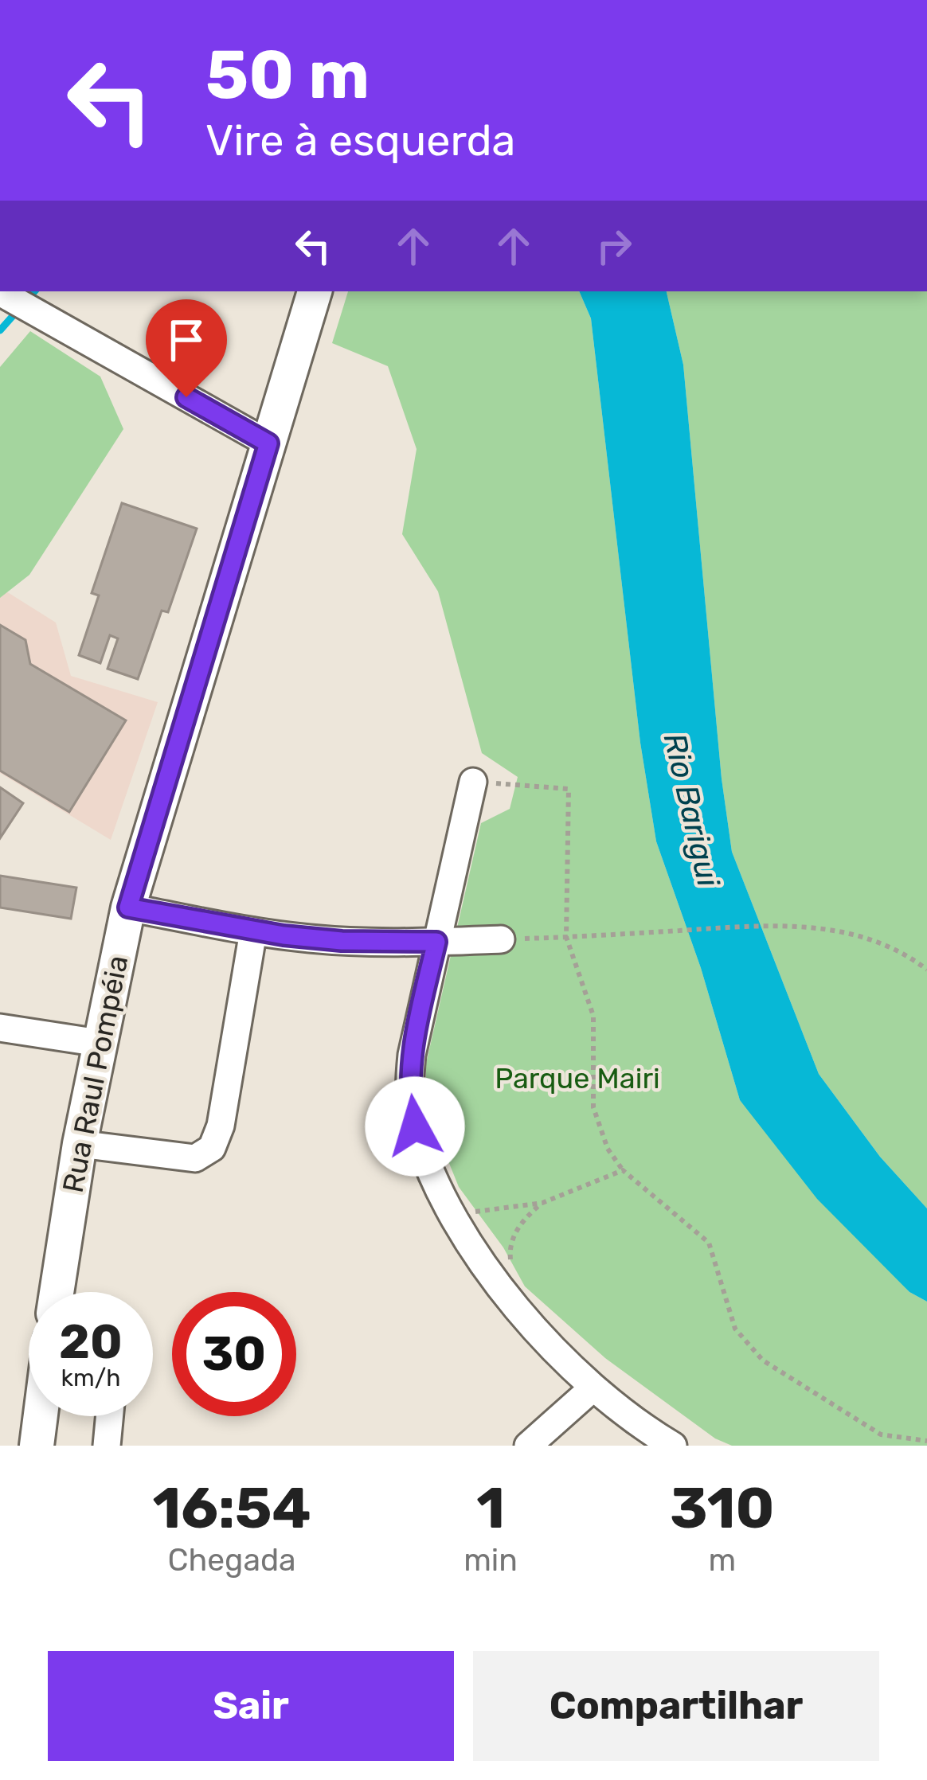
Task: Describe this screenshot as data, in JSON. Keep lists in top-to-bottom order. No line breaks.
{"streets":{"main road":["Rua Raul Pompéia"]},"water":["Rio Barigui"],"parks":["Parque Mairi"],"page":{"turn":["50 m","Vire à esquerda"],"speed":"20 km/h","limit":"30","eta":["16:54","Chegada","1","min","310","m"],"buttons":["Sair","Compartilhar"]}}
